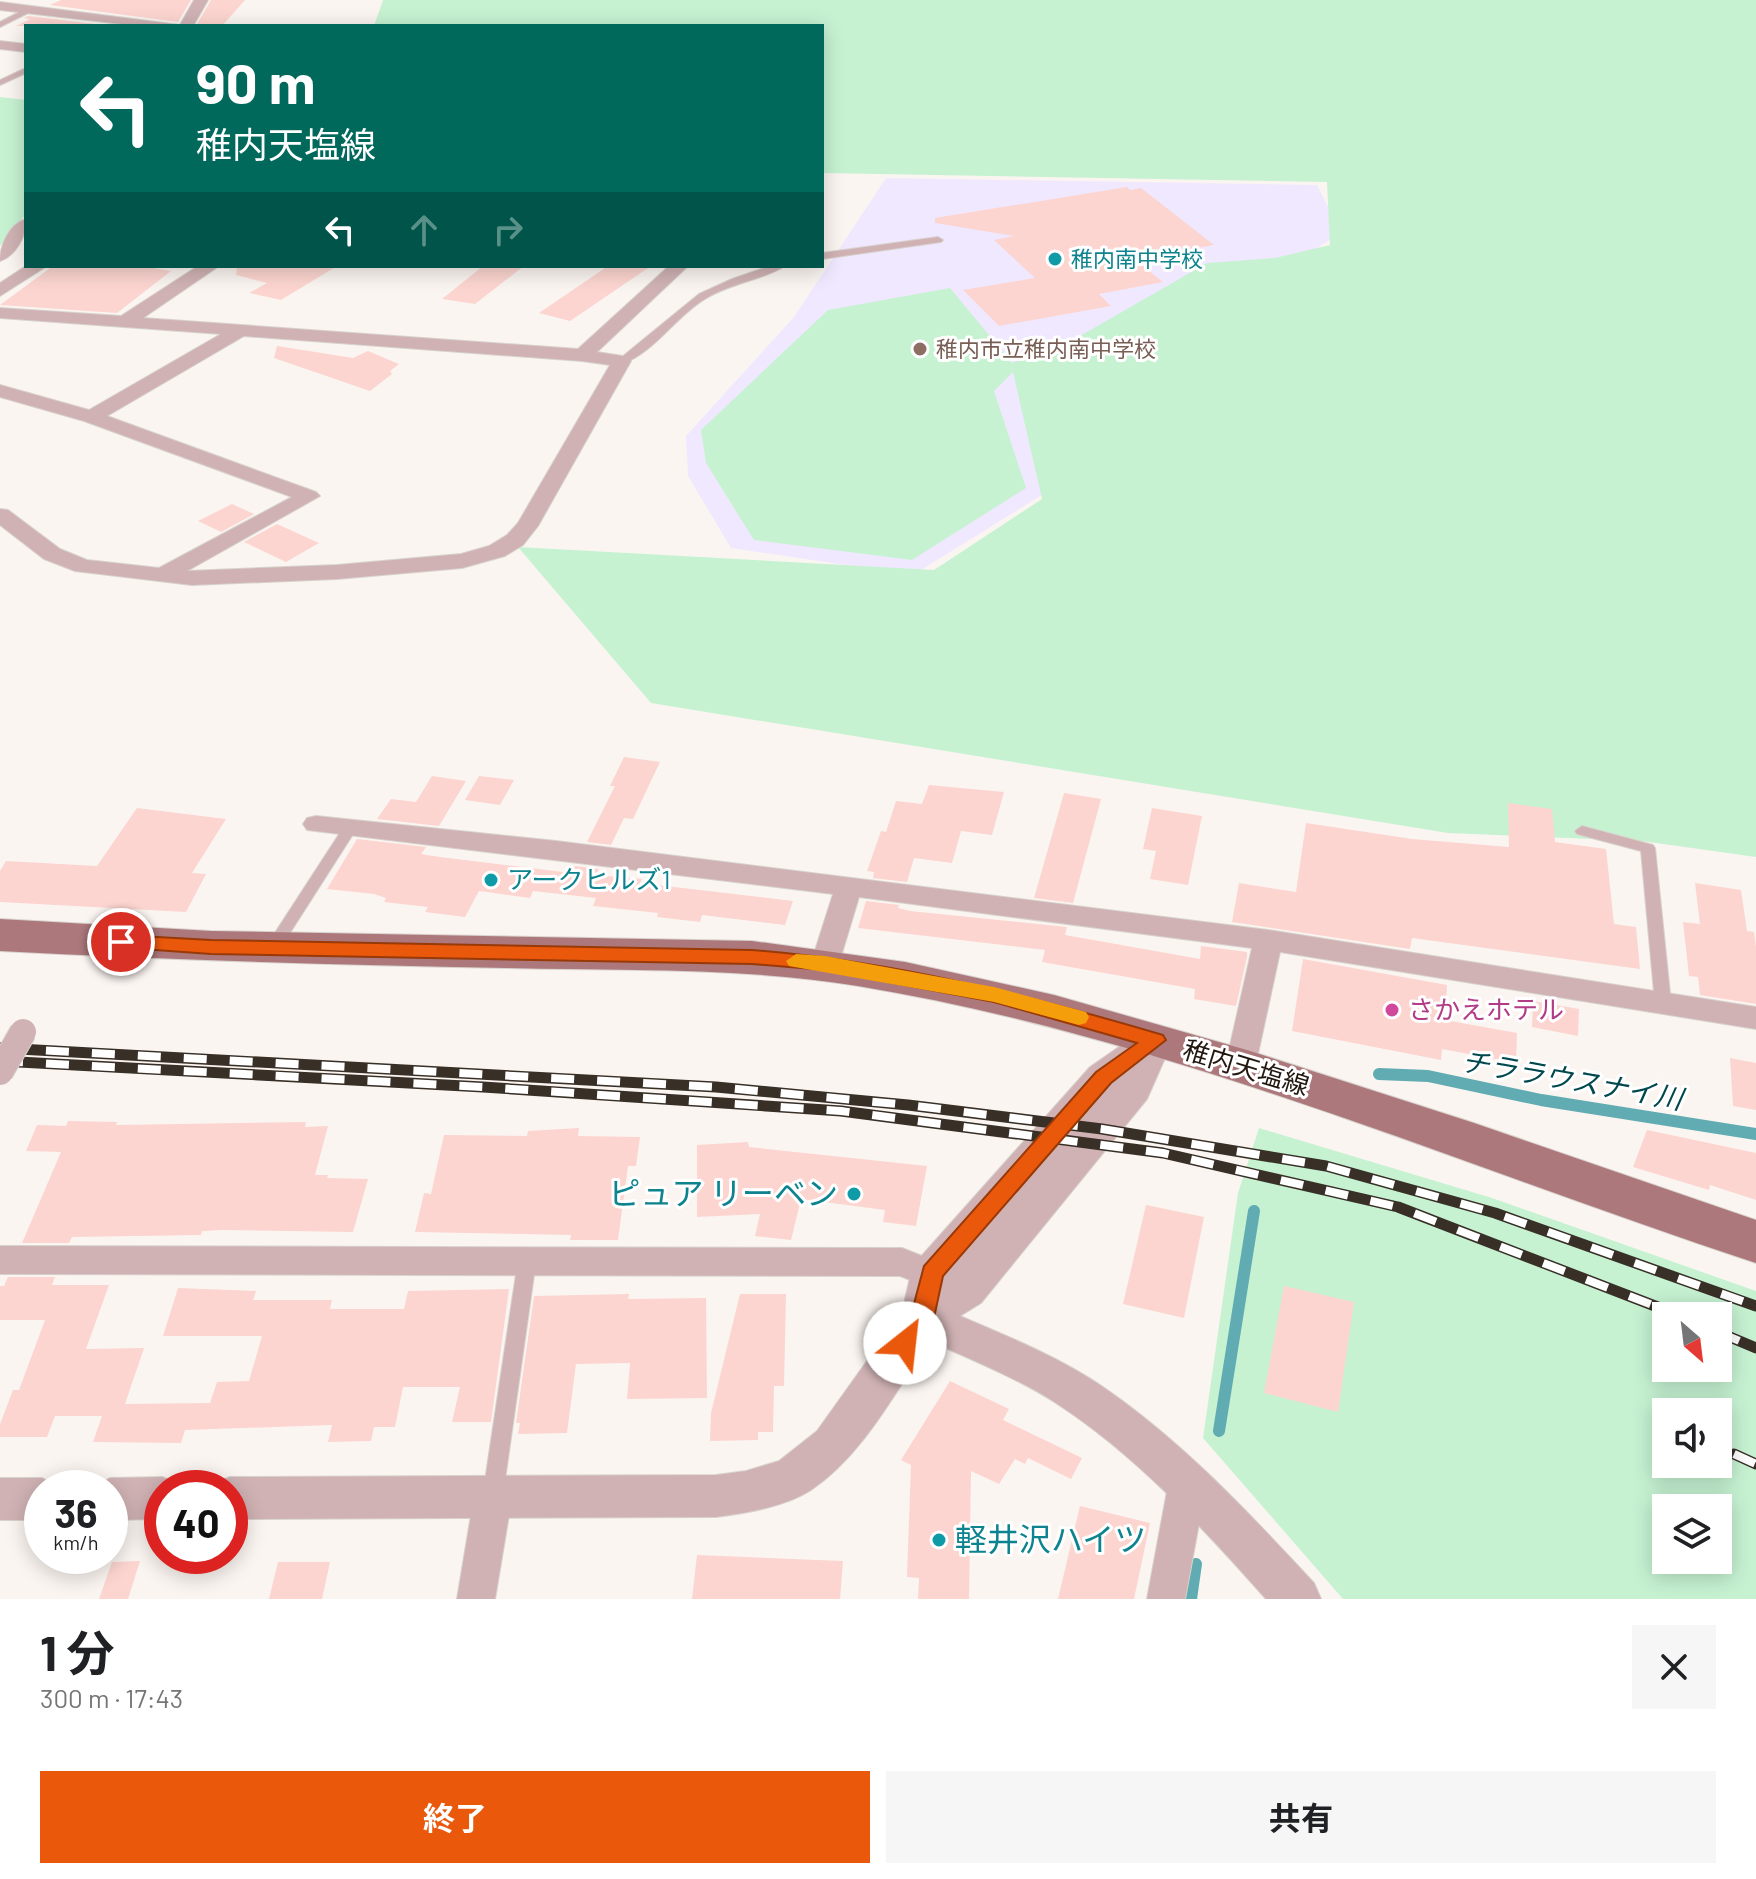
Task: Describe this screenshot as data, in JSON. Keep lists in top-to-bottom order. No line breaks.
{"streets":{"main road":["稚内天塩線"]},"water":["チララウスナイ川"],"places":["稚内南中学校","稚内市立稚内南中学校","アークヒルズ1","さかえホテル","ピュア リーベン","軽井沢ハイツ"],"north":"bottom right","page":{"turn":["90 m","稚内天塩線"],"speed":"36 km/h","limit":"40","heading":["1 分","300 m · 17:43"],"buttons":["終了","共有"]}}
